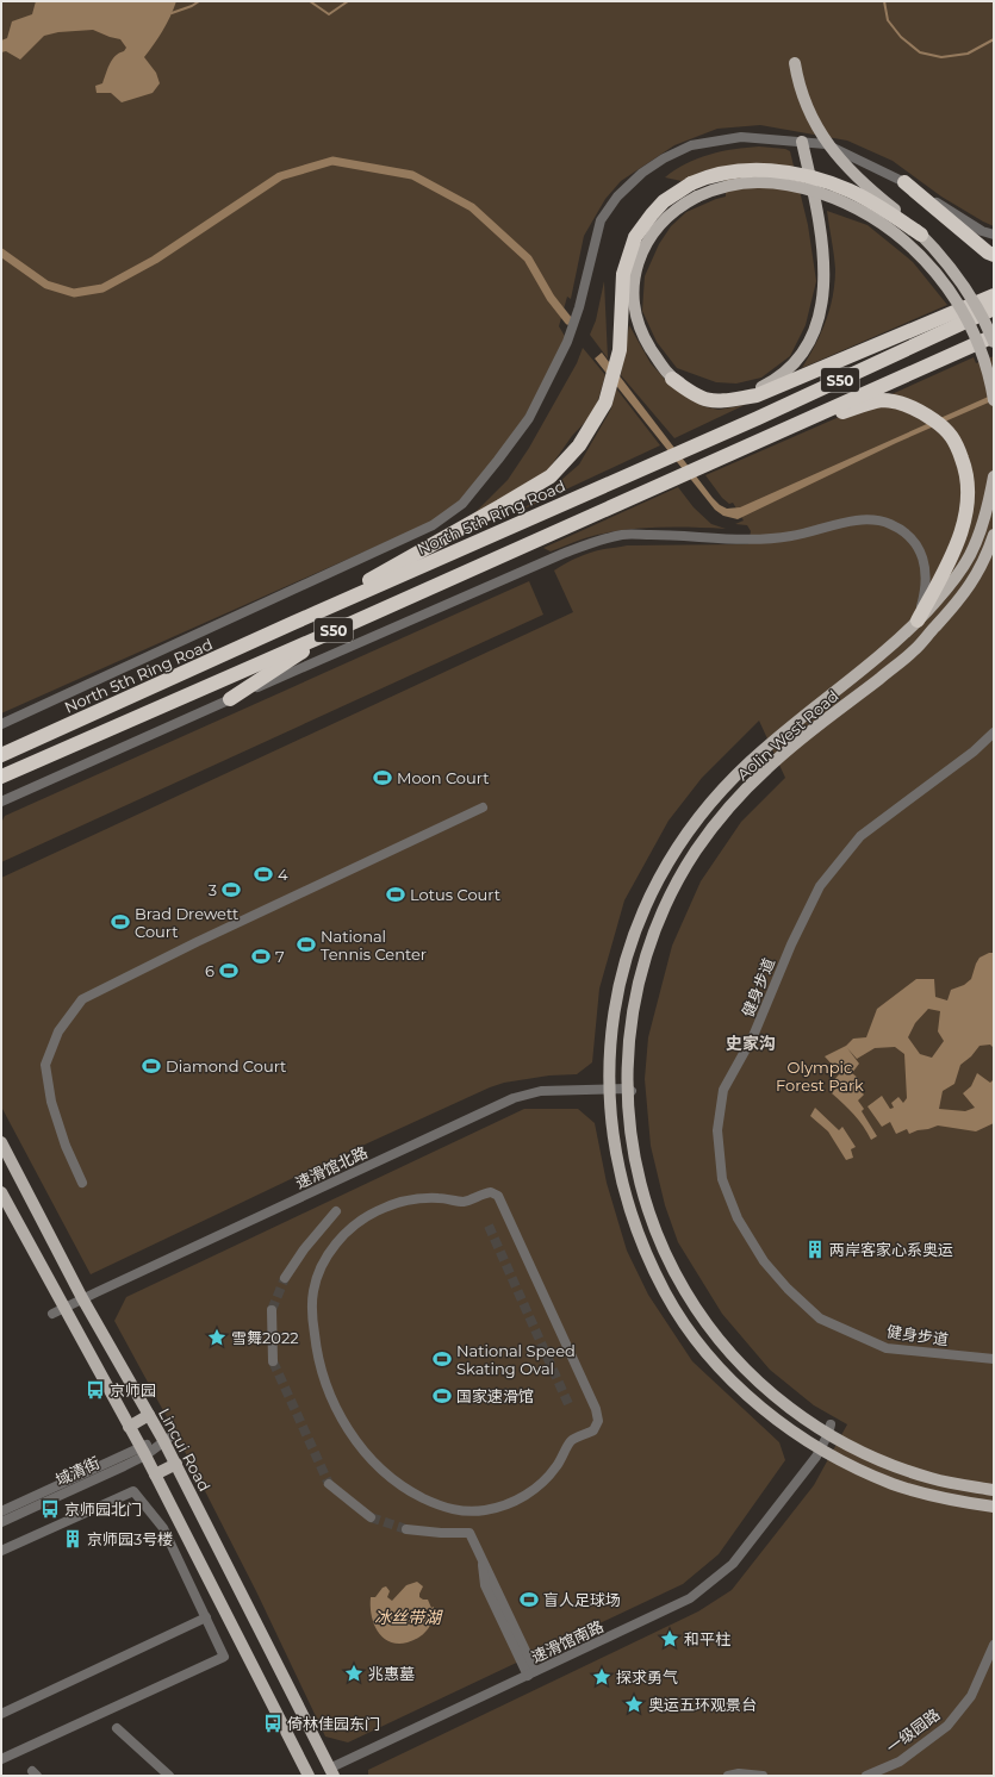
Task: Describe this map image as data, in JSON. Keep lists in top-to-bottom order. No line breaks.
{"streets":{"highway":["S50","North 5th Ring Road"],"main road":["Aolin West Road","Lincui Road"],"street":["健身步道","速滑馆北路","域清街","速滑馆南路","一级园路"]},"crossings":[["Aolin West Road","速滑馆北路"],["Aolin West Road","速滑馆南路"],["速滑馆北路","Lincui Road"],["Lincui Road","域清街"],["Lincui Road","速滑馆南路"]],"districts":["史家沟"],"water":["冰丝带湖"],"parks":["Olympic Forest Park"],"places":{"sports":["Moon Court","4","3","Lotus Court","Brad Drewett Court","National Tennis Center","7","6","Diamond Court","National Speed Skating Oval","国家速滑馆","盲人足球场"],"building":["两岸客家心系奥运","京师园3号楼"],"place":["雪舞2022","和平柱","兆惠墓","探求勇气","奥运五环观景台"],"bus stop":["京师园","京师园北门","倚林佳园东门"]}}
